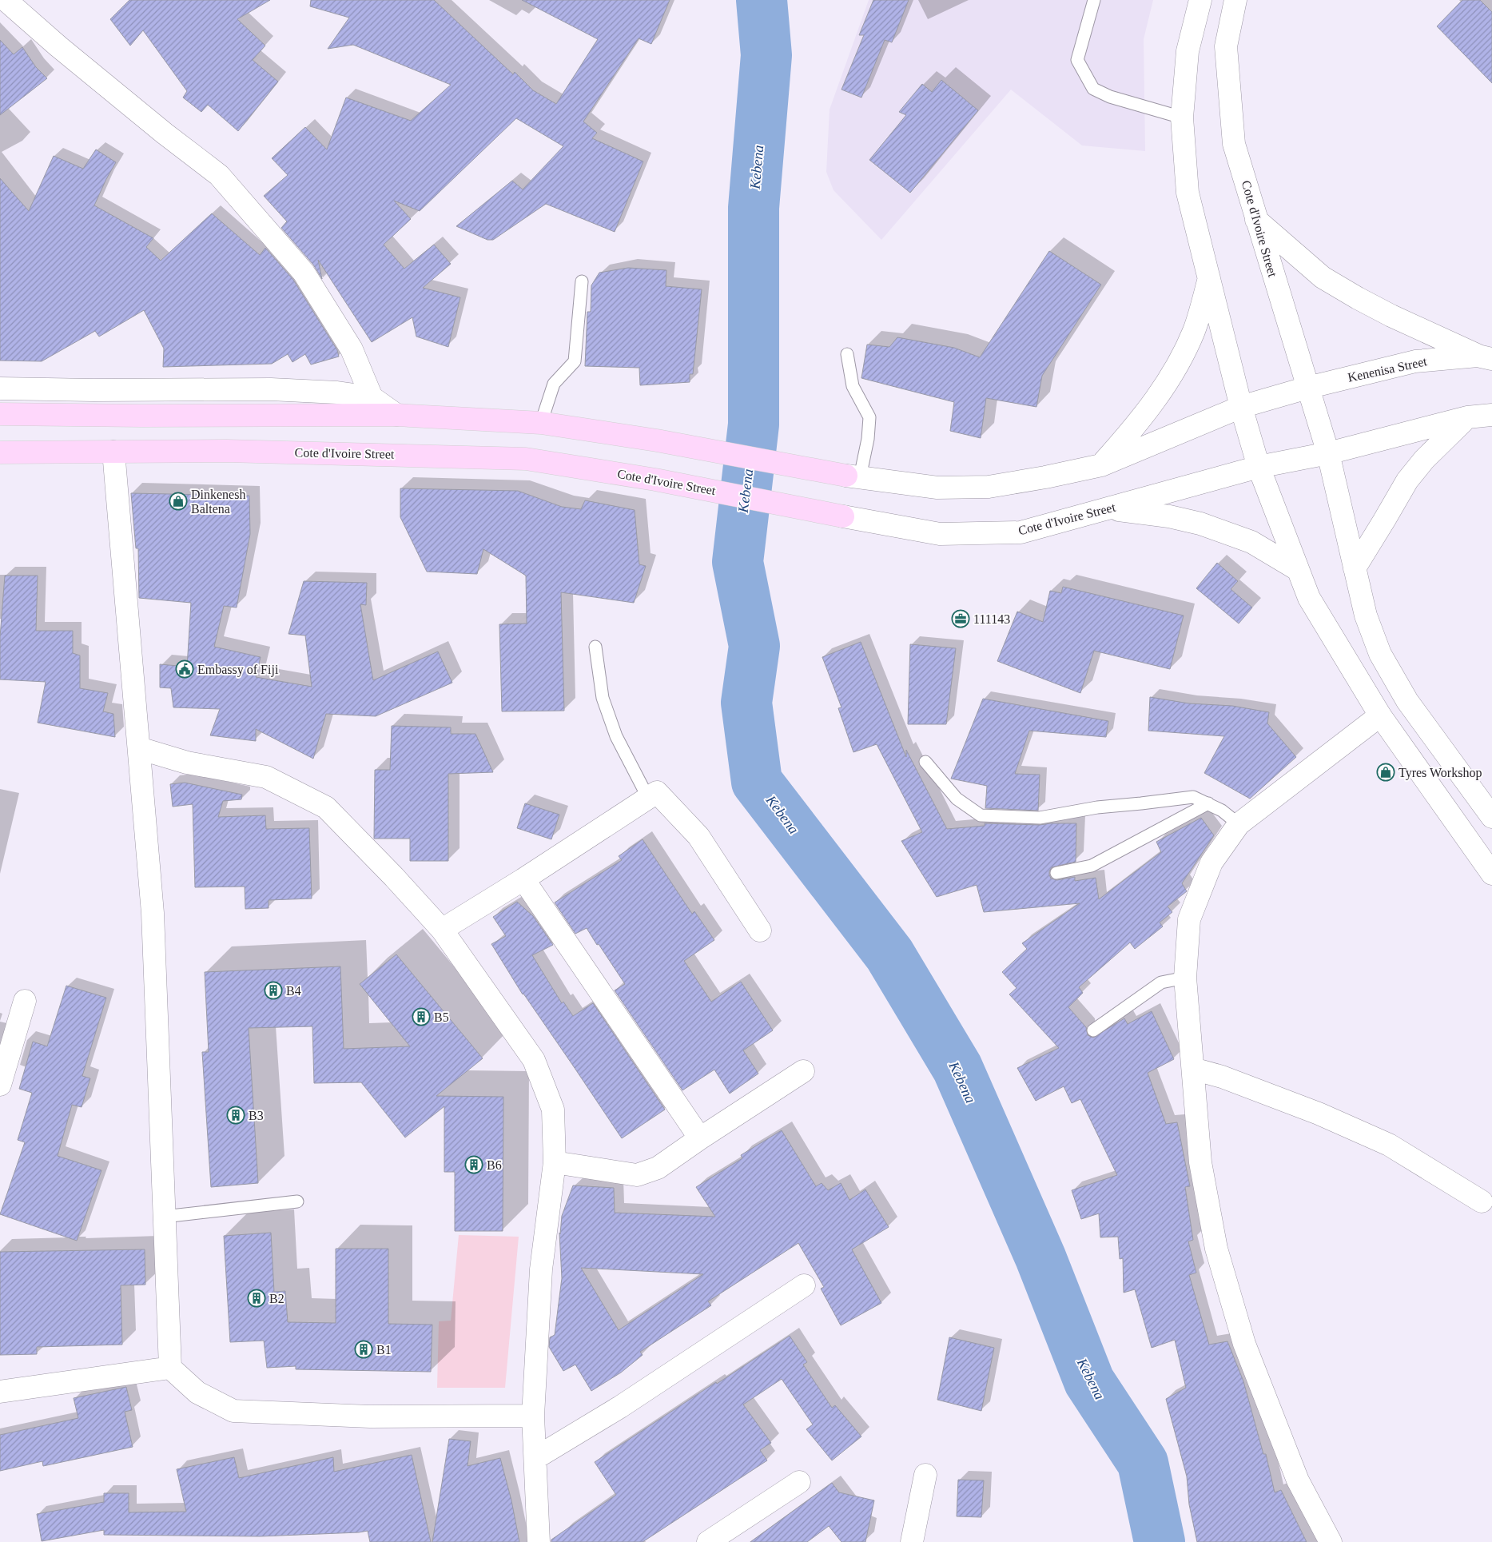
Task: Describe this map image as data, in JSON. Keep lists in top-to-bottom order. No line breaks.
{"streets":{"main road":["Cote d'Ivoire Street"],"street":["Kenenisa Street"]},"crossings":[["Cote d'Ivoire Street","Kenenisa Street"]],"water":["Kebena"],"places":{"shop":["Dinkenesh Baltena","Tyres Workshop"],"office":["111143"],"public building":["Embassy of Fiji"],"building":["B4","B5","B3","B6","B2","B1"]}}
